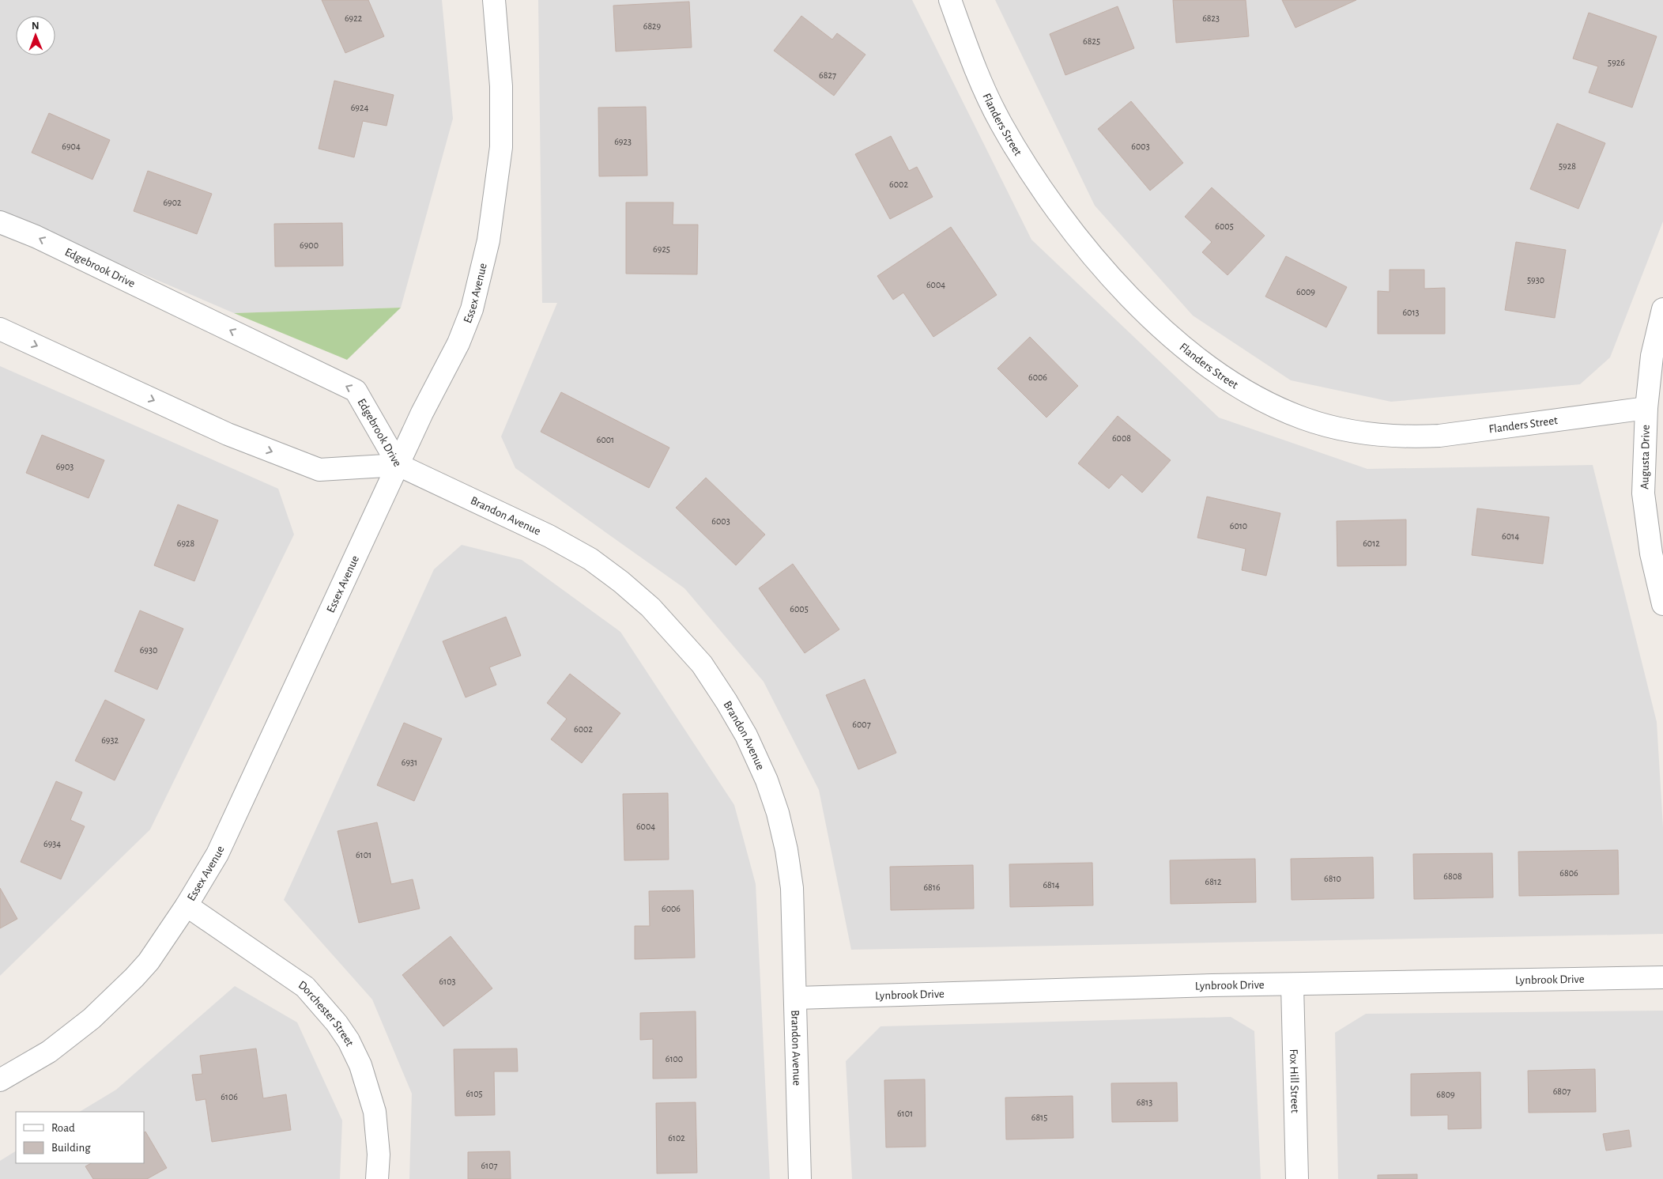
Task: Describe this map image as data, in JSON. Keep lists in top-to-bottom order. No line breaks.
{"streets":{"street":["Flanders Street","Edgebrook Drive","Essex Avenue","Augusta Drive","Brandon Avenue","Lynbrook Drive","Dorchester Street","Fox Hill Street"]},"crossings":[["Flanders Street","Augusta Drive"],["Edgebrook Drive","Essex Avenue"],["Edgebrook Drive","Brandon Avenue"],["Essex Avenue","Brandon Avenue"],["Essex Avenue","Dorchester Street"],["Brandon Avenue","Lynbrook Drive"],["Lynbrook Drive","Fox Hill Street"]],"house_numbers":["6922","6823","6829","6825","5926","6827","6924","6923","6904","6003","5928","6002","6902","6005","6900","6925","5930","6004","6009","6013","6006","6008","6001","6903","6003","6010","6014","6928","6012","6005","6930","6007","6002","6932","6931","6004","6934","6101","6806","6808","6810","6812","6814","6816","6006","6103","6100","6807","6105","6809","6106","6813","6101","6815","6102","6107"],"legend":["Road","Building"],"north":"top"}
